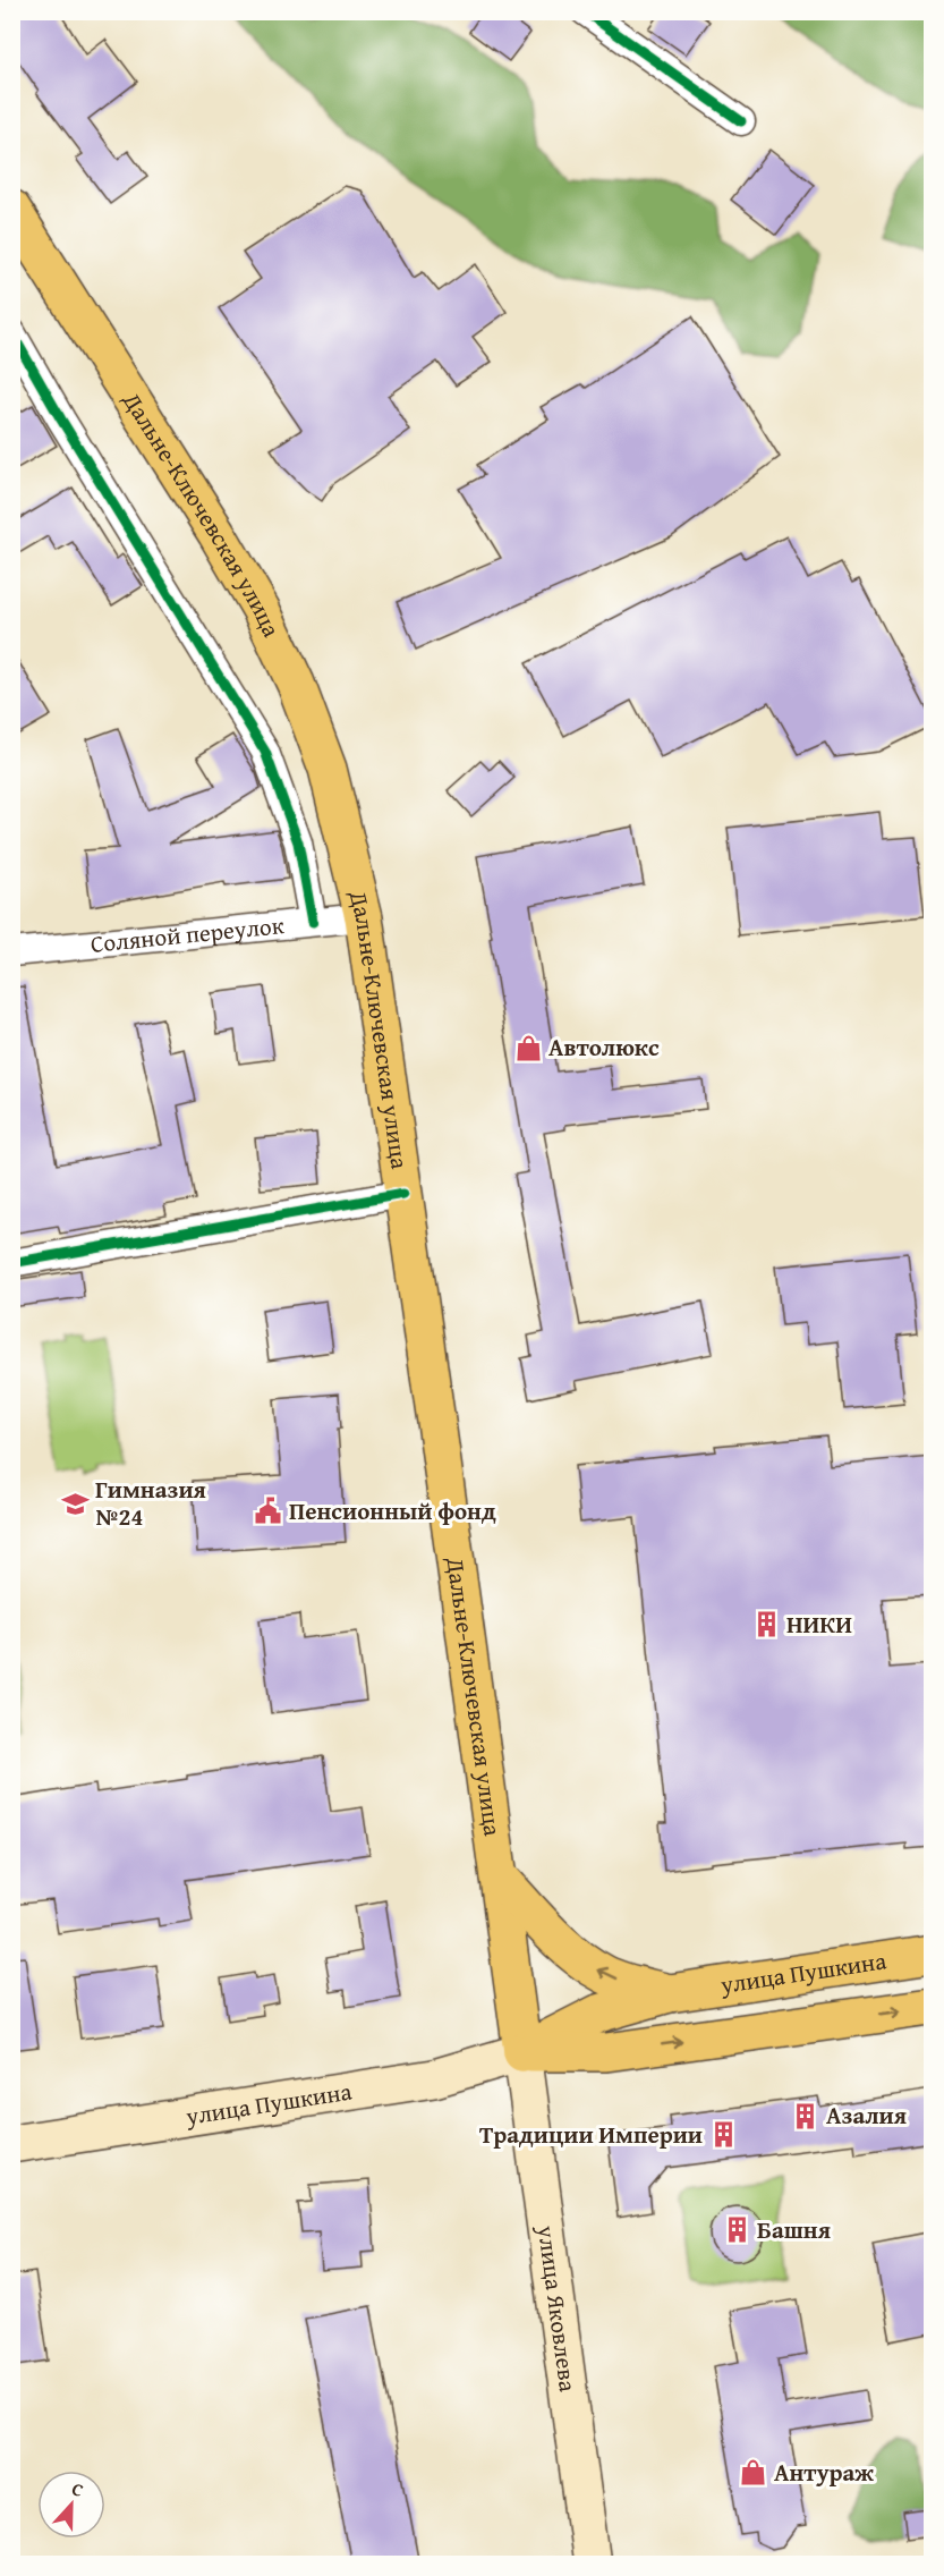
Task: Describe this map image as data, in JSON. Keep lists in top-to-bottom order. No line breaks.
{"streets":{"main road":["Дальне-Ключевская улица","улица Пушкина","улица Яковлева"],"street":["Соляной переулок"]},"crossings":[["Дальне-Ключевская улица","Соляной переулок"],["Дальне-Ключевская улица","улица Пушкина"],["Дальне-Ключевская улица","улица Яковлева"],["улица Пушкина","улица Яковлева"]],"places":{"shop":["Автолюкс","Антураж"],"school or university":["Гимназия №24"],"public building":["Пенсионный фонд"],"building":["НИКИ","Азалия","Традиции Империи","Башня"]},"north":"top"}
